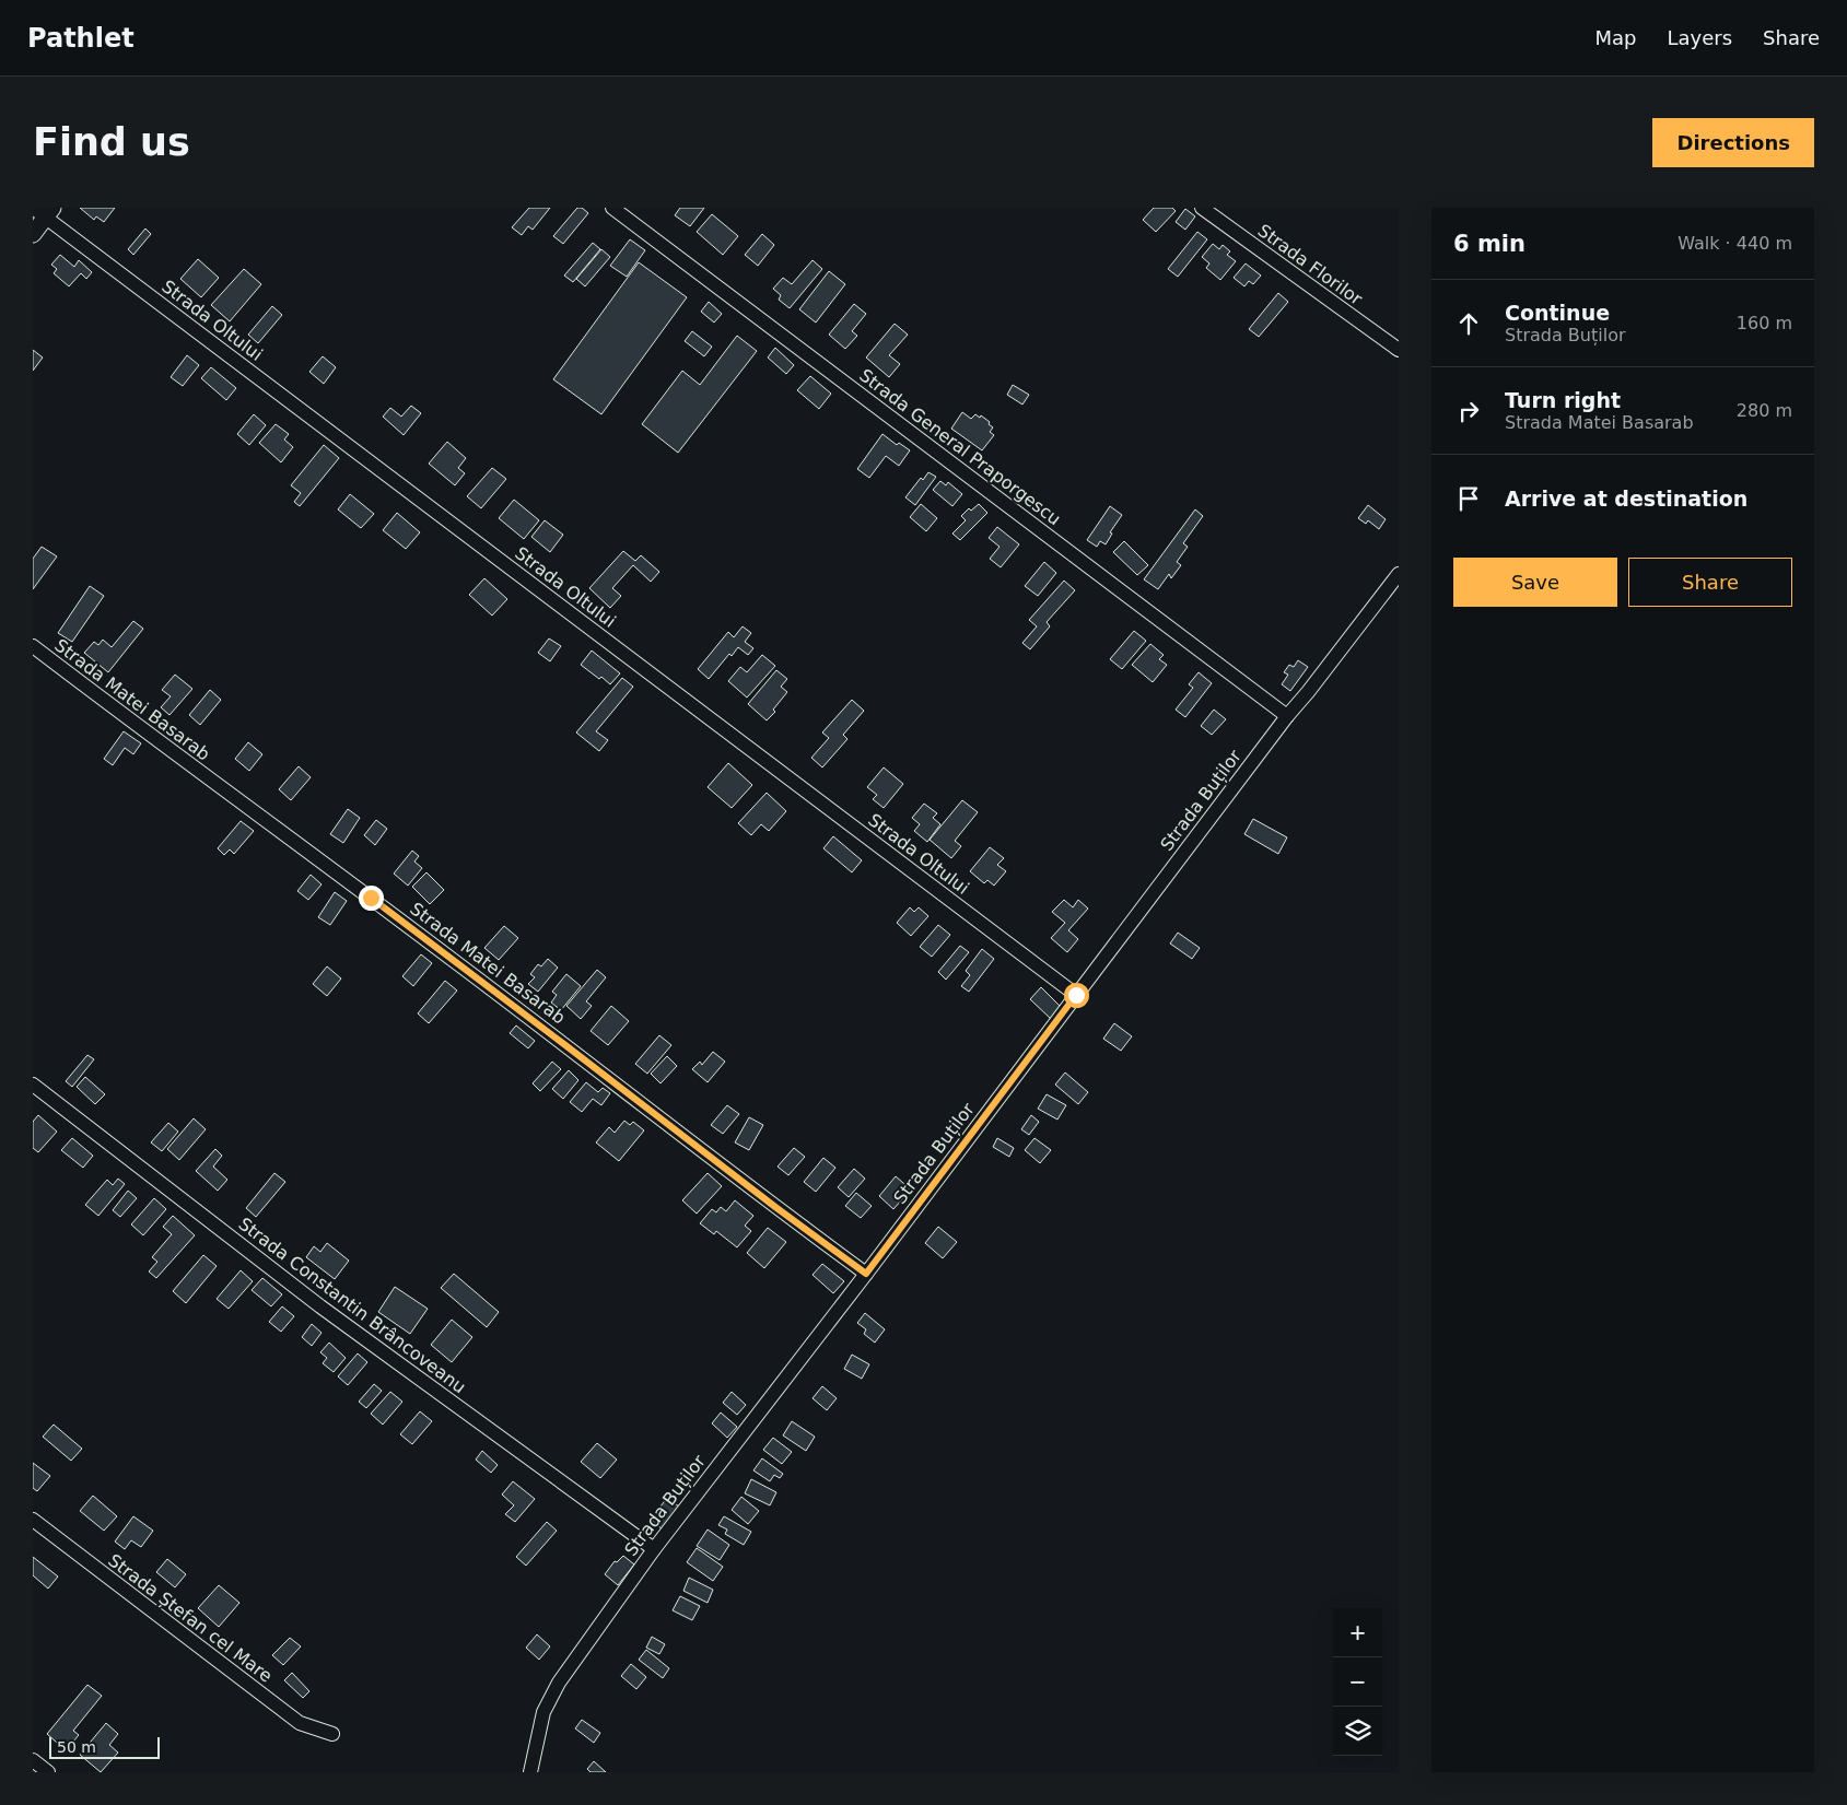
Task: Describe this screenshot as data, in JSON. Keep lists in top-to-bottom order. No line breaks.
{"streets":{"street":["Strada Florilor","Strada Oltului","Strada General Praporgescu","Strada Matei Basarab","Strada Buților","Strada Constantin Brâncoveanu","Strada Ștefan cel Mare"]},"crossings":[["Strada Oltului","Strada Buților"],["Strada General Praporgescu","Strada Buților"],["Strada Matei Basarab","Strada Buților"],["Strada Buților","Strada Constantin Brâncoveanu"]],"scale_bar":"50 m","page":{"header":"Pathlet","nav":["Map","Layers","Share"],"buttons":["Directions",["Save","Share"]],"title":"Find us","heading":["6 min","Walk · 440 m"],"list":[["Continue","Strada Buților","160 m"],["Turn right","Strada Matei Basarab","280 m"],"Arrive at destination"],"map_buttons":["+","−"],"scale":"50 m"}}
